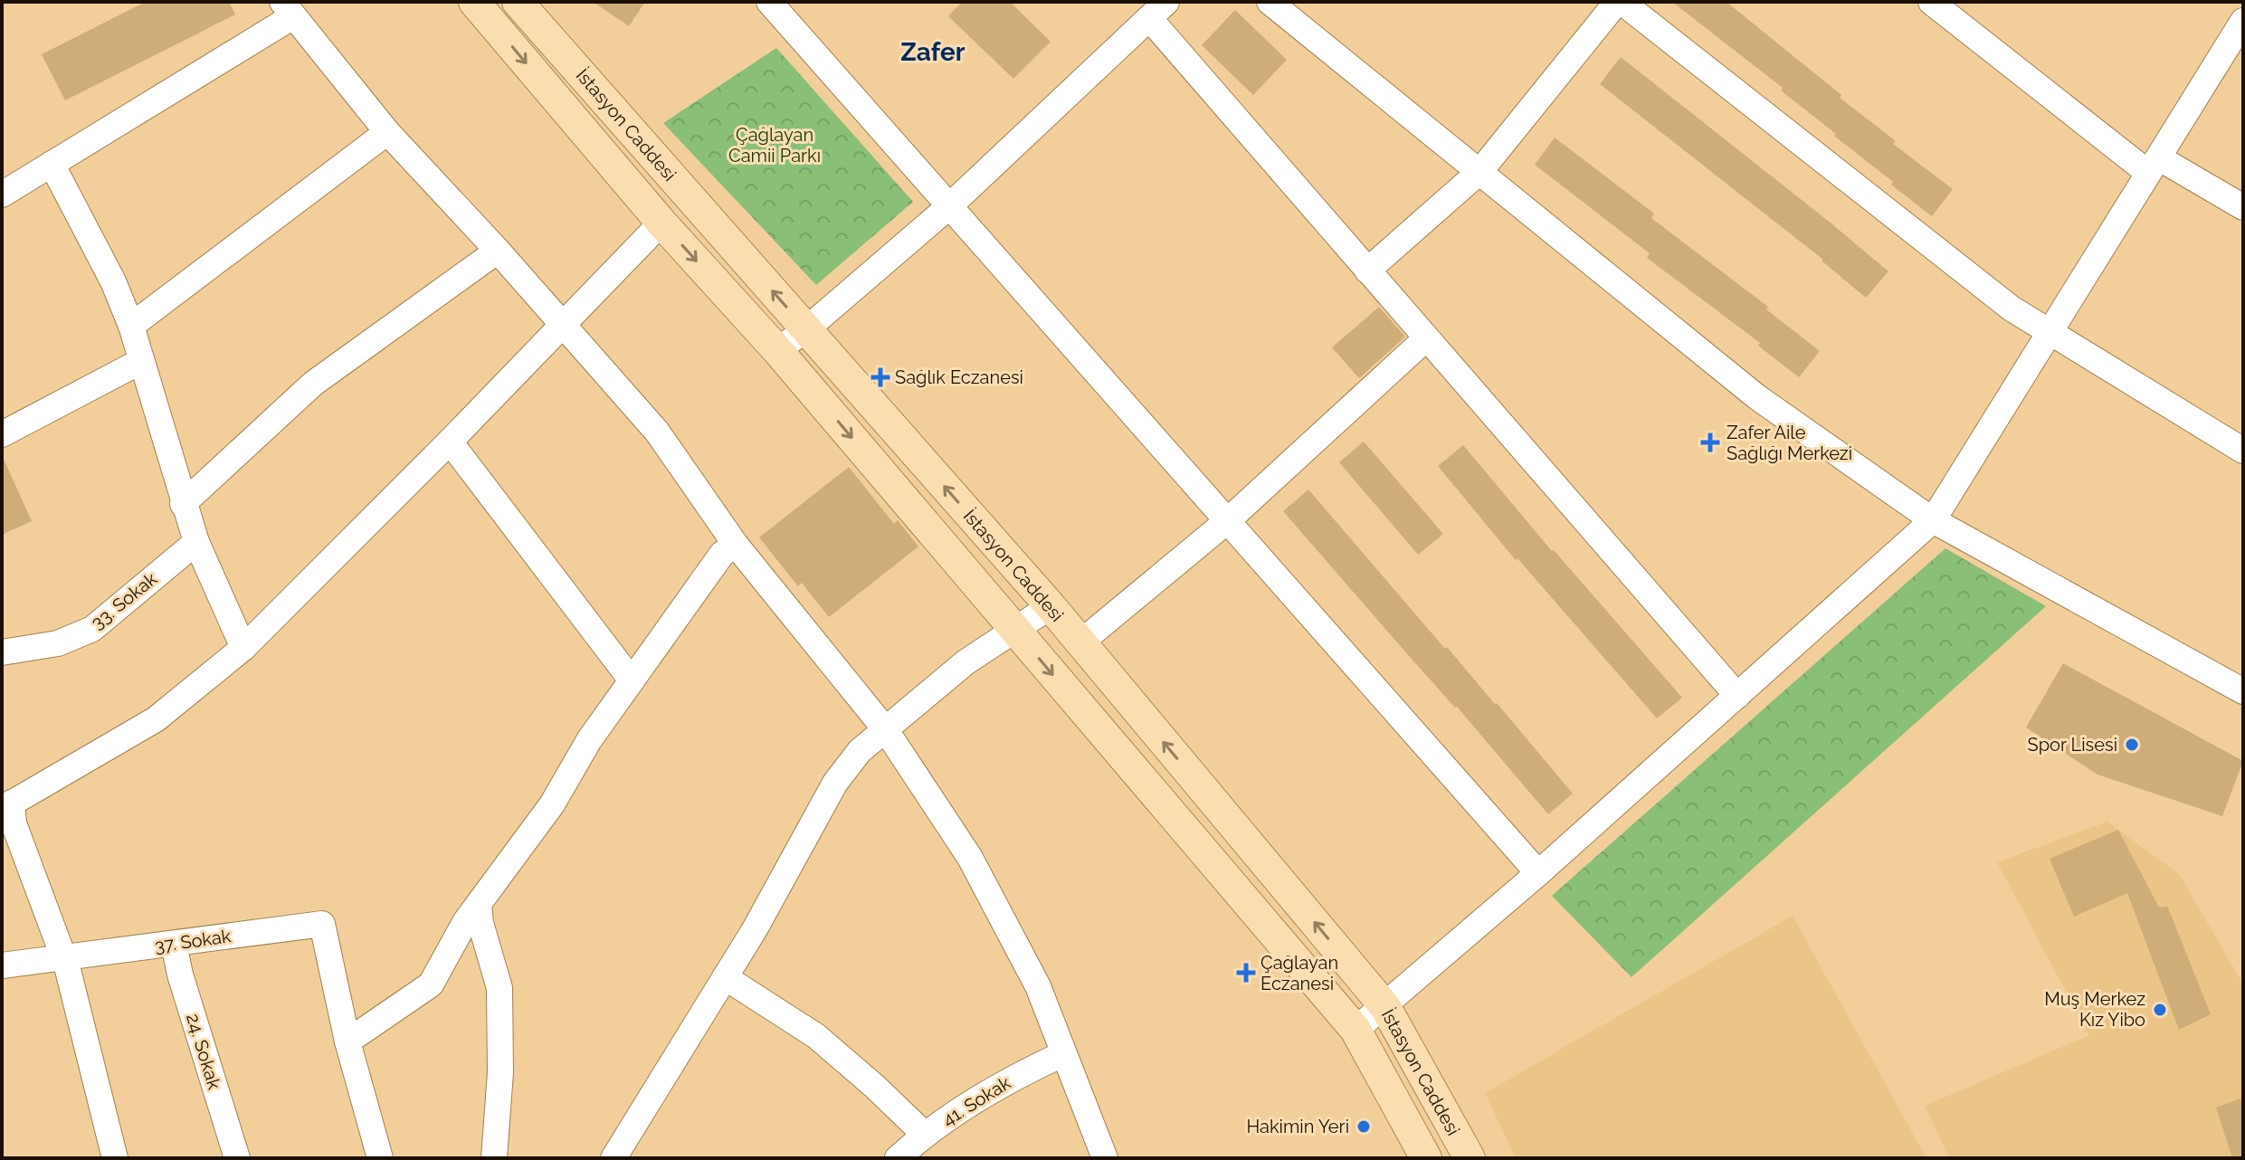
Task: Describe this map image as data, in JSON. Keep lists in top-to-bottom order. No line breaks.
{"streets":{"main road":["İstasyon Caddesi"],"street":["33. Sokak","37. Sokak","24. Sokak","41. Sokak"]},"crossings":[["37. Sokak","24. Sokak"]],"districts":["Zafer"],"parks":["Çağlayan Camii Parkı"],"places":{"health":["Sağlık Eczanesi","Zafer Aile Sağlığı Merkezi","Çağlayan Eczanesi"],"other":["Spor Lisesi","Muş Merkez Kız Yibo","Hakimin Yeri"]}}
